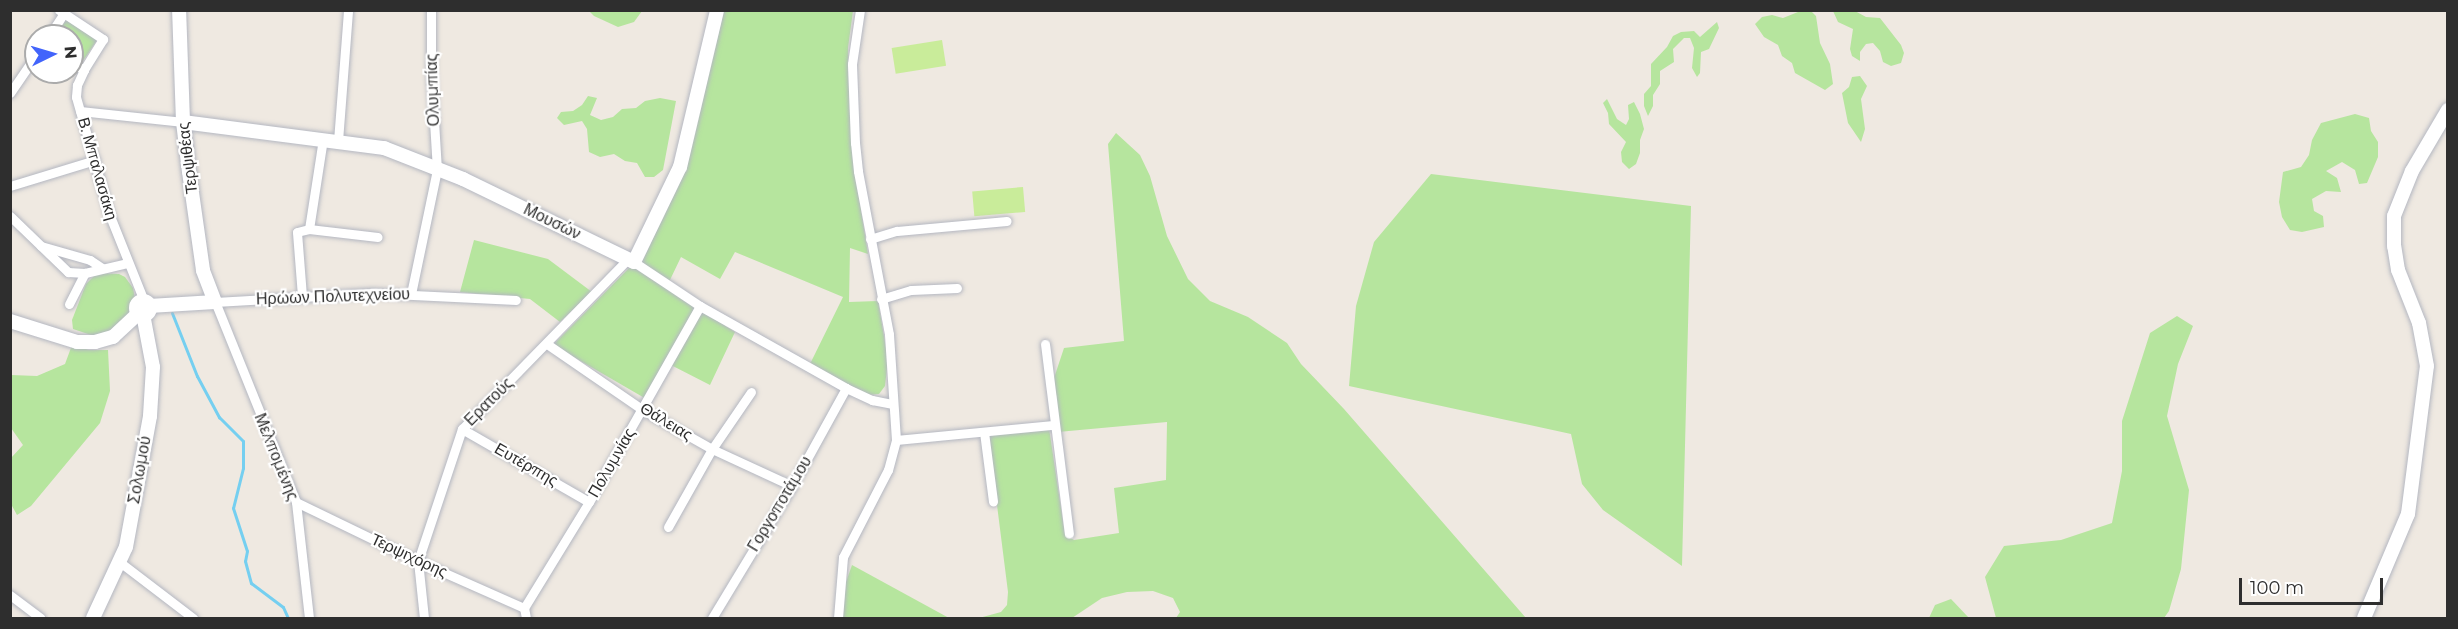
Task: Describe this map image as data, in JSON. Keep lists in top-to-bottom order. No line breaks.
{"streets":{"street":["Ολυμπίας","Τερψιθέας","Β. Μπαλασάκη","Μουσών","Ηρώων Πολυτεχνείου","Ερατούς","Θάλειας","Μελπομένης","Πολυμνίας","Ευτέρπης","Σολωμού","Γοργοποτάμου","Τερψιχόρης"]},"crossings":[["Ολυμπίας","Μουσών"],["Ολυμπίας","Ηρώων Πολυτεχνείου"],["Τερψιθέας","Μουσών"],["Τερψιθέας","Ηρώων Πολυτεχνείου"],["Τερψιθέας","Μελπομένης"],["Β. Μπαλασάκη","Ηρώων Πολυτεχνείου"],["Β. Μπαλασάκη","Σολωμού"],["Μουσών","Ερατούς"],["Μουσών","Πολυμνίας"],["Μουσών","Γοργοποτάμου"],["Ηρώων Πολυτεχνείου","Μελπομένης"],["Ηρώων Πολυτεχνείου","Σολωμού"],["Ερατούς","Θάλειας"],["Ερατούς","Ευτέρπης"],["Ερατούς","Τερψιχόρης"],["Θάλειας","Πολυμνίας"],["Θάλειας","Γοργοποτάμου"],["Μελπομένης","Τερψιχόρης"],["Πολυμνίας","Ευτέρπης"],["Πολυμνίας","Τερψιχόρης"]],"scale_bar":"100 m","north":"right"}
